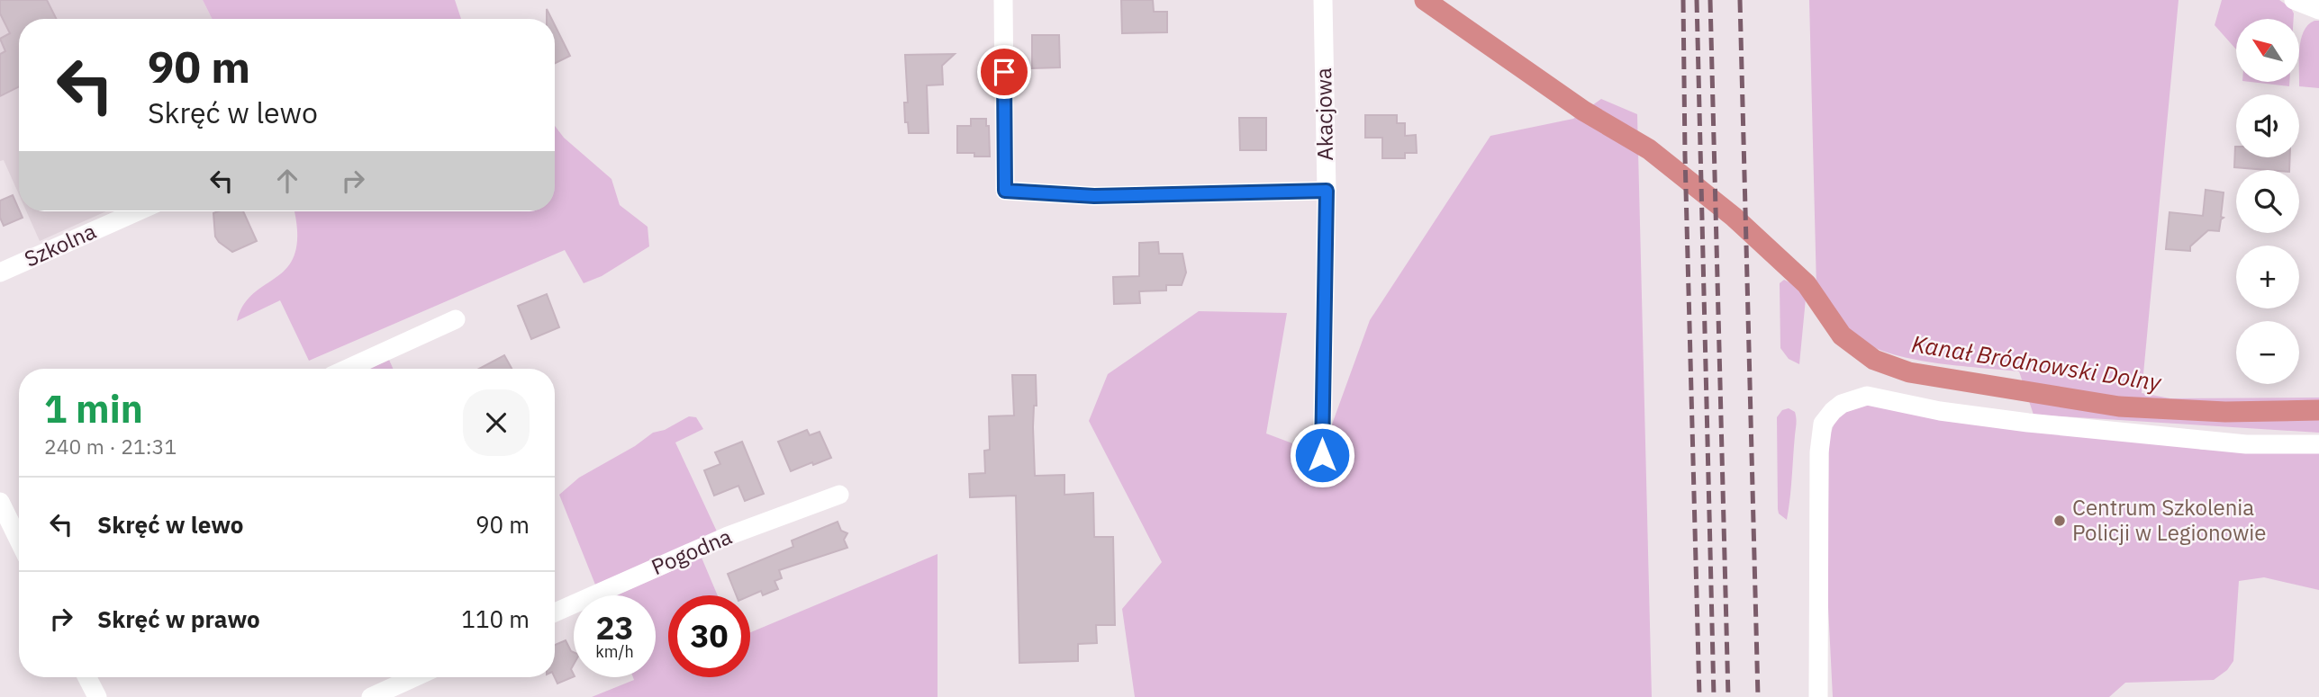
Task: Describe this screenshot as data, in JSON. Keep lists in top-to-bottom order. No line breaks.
{"streets":{"street":["Akacjowa","Szkolna","Pogodna"]},"water":["Kanał Bródnowski Dolny"],"places":["Centrum Szkolenia Policji w Legionowie"],"north":"top left","page":{"map_buttons":["+","−"],"turn":["90 m","Skręć w lewo"],"heading":["1 min","240 m · 21:31"],"list":[{"name":"Skręć w lewo","value":"90 m"},{"name":"Skręć w prawo","value":"110 m"}],"speed":"23 km/h","limit":"30"}}
